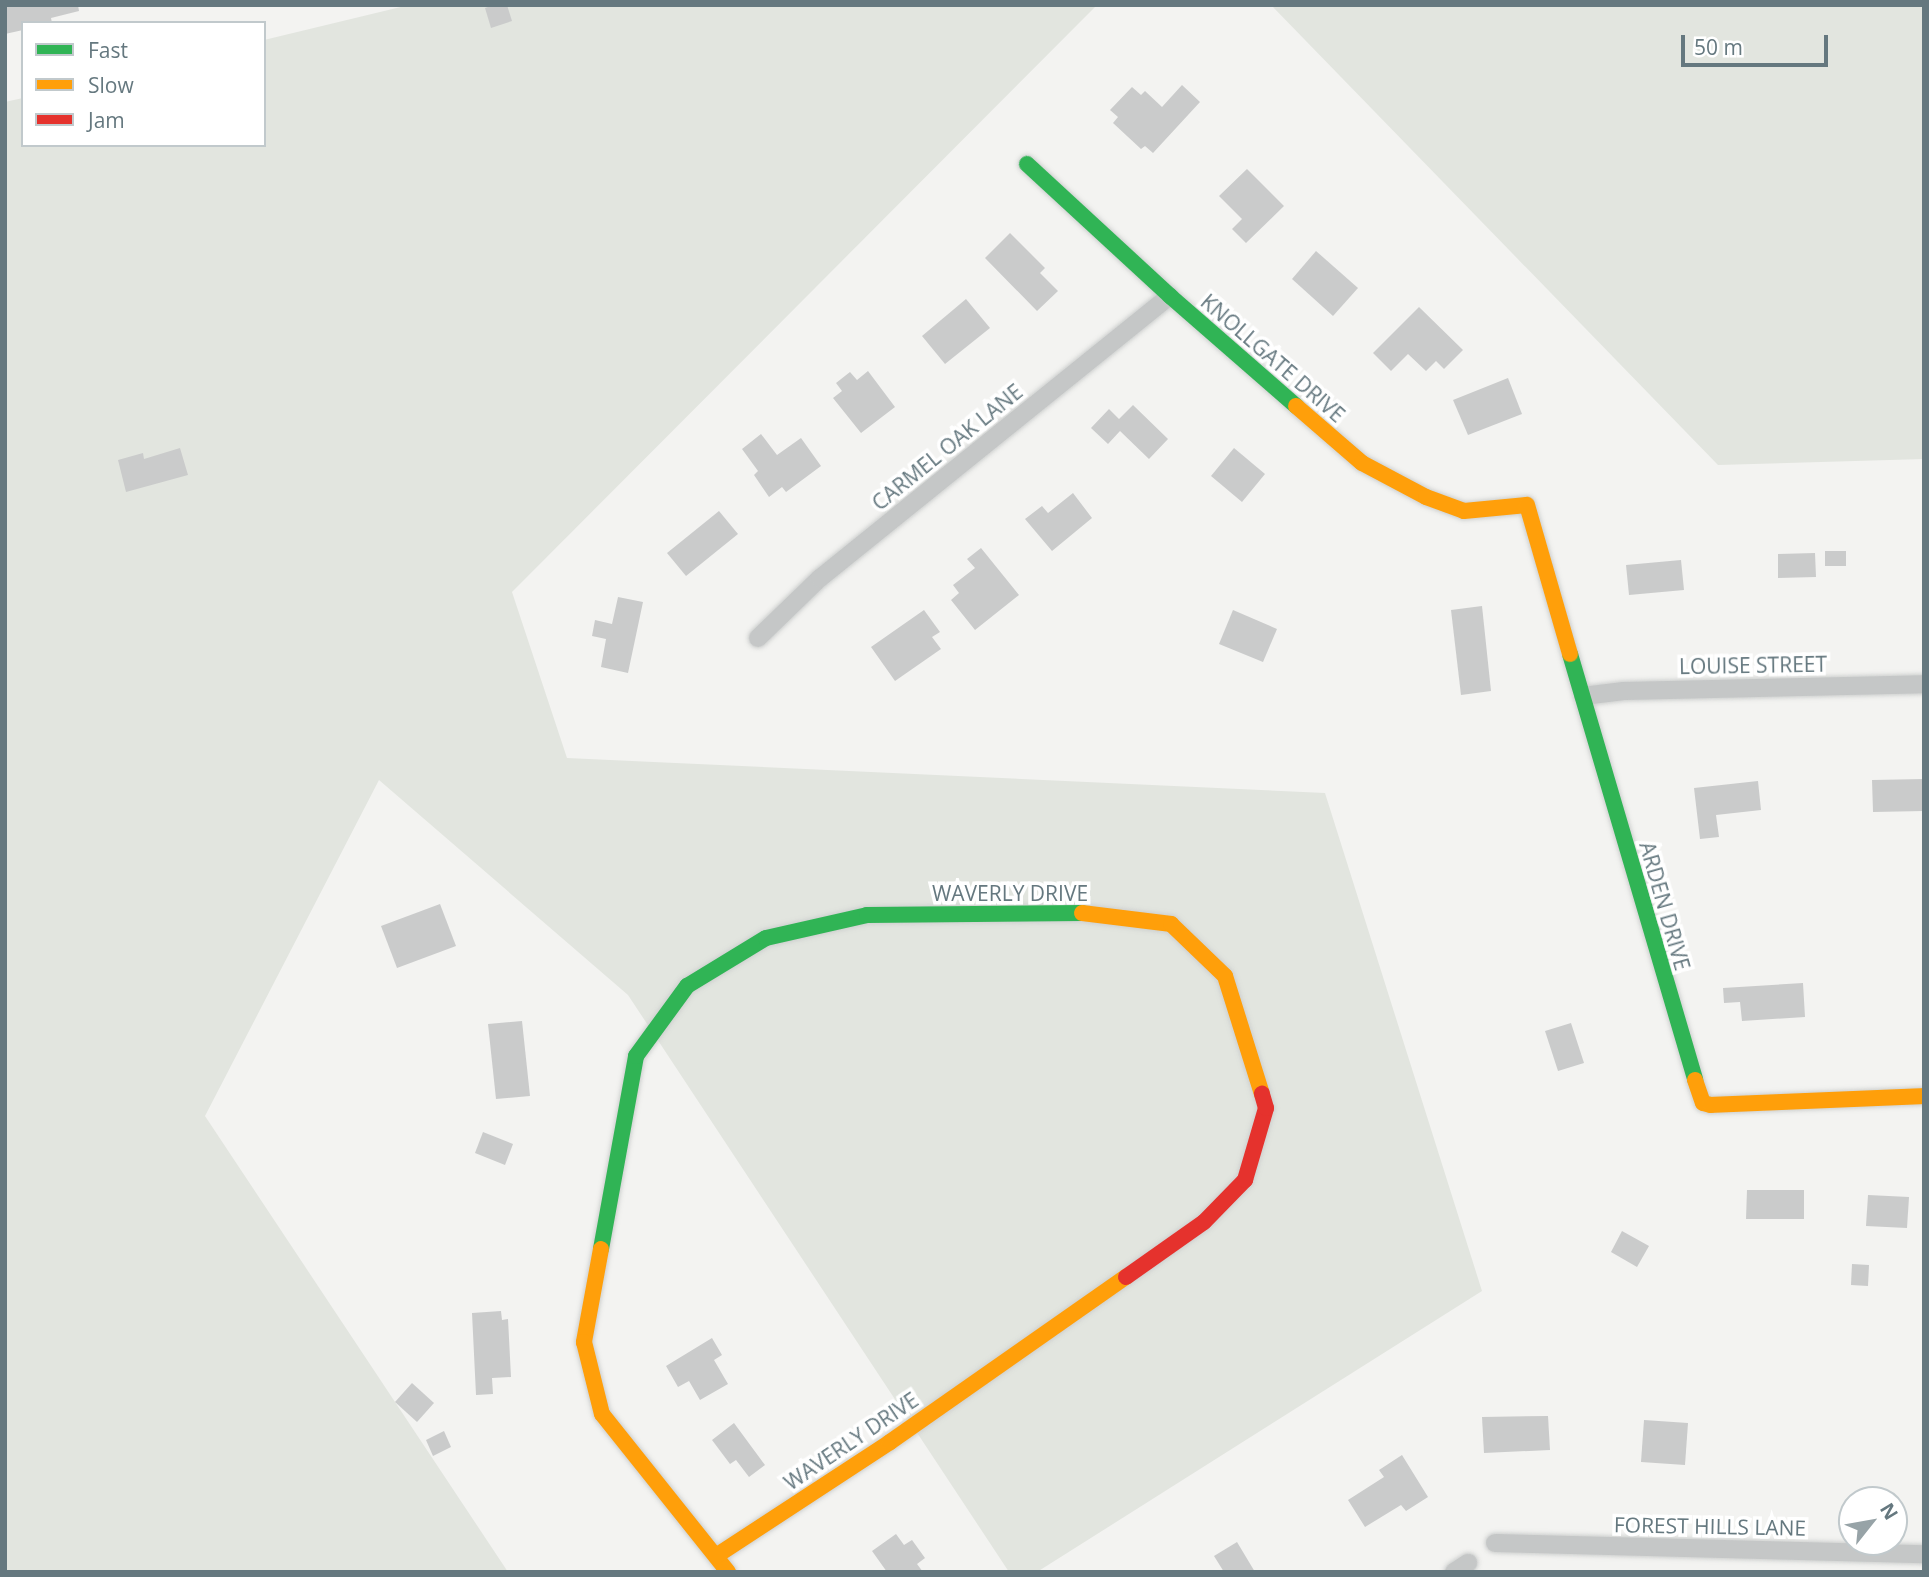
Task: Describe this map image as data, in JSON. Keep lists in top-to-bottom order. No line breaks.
{"streets":{"street":["KNOLLGATE DRIVE","CARMEL OAK LANE","LOUISE STREET","WAVERLY DRIVE","ARDEN DRIVE","FOREST HILLS LANE"]},"crossings":[["KNOLLGATE DRIVE","CARMEL OAK LANE"],["KNOLLGATE DRIVE","ARDEN DRIVE"],["LOUISE STREET","ARDEN DRIVE"]],"legend":["Fast","Slow","Jam"],"scale_bar":"50 m","north":"top right"}
